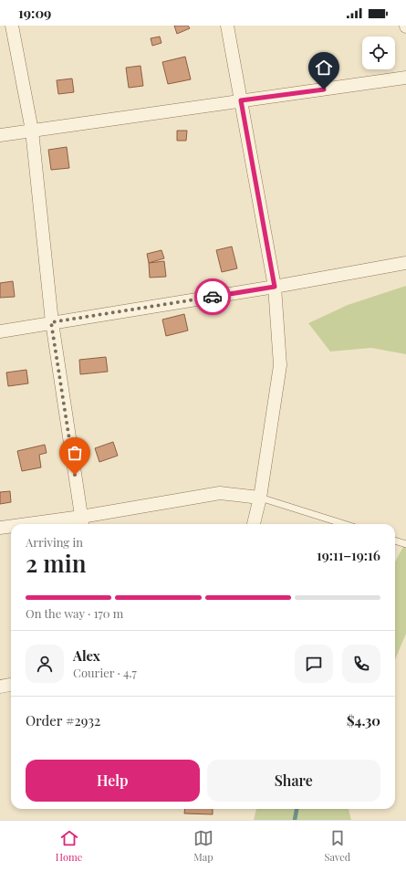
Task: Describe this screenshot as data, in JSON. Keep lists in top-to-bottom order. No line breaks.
{"page":{"status":"19:09","heading":["2 min","Arriving in","19:11–19:16"],"panel":["Alex","Courier · 4.7","Order #2932","$4.30"],"bar":"On the way · 170 m","buttons":["Help","Share"],"tabs":["Home","Map","Saved"]}}
